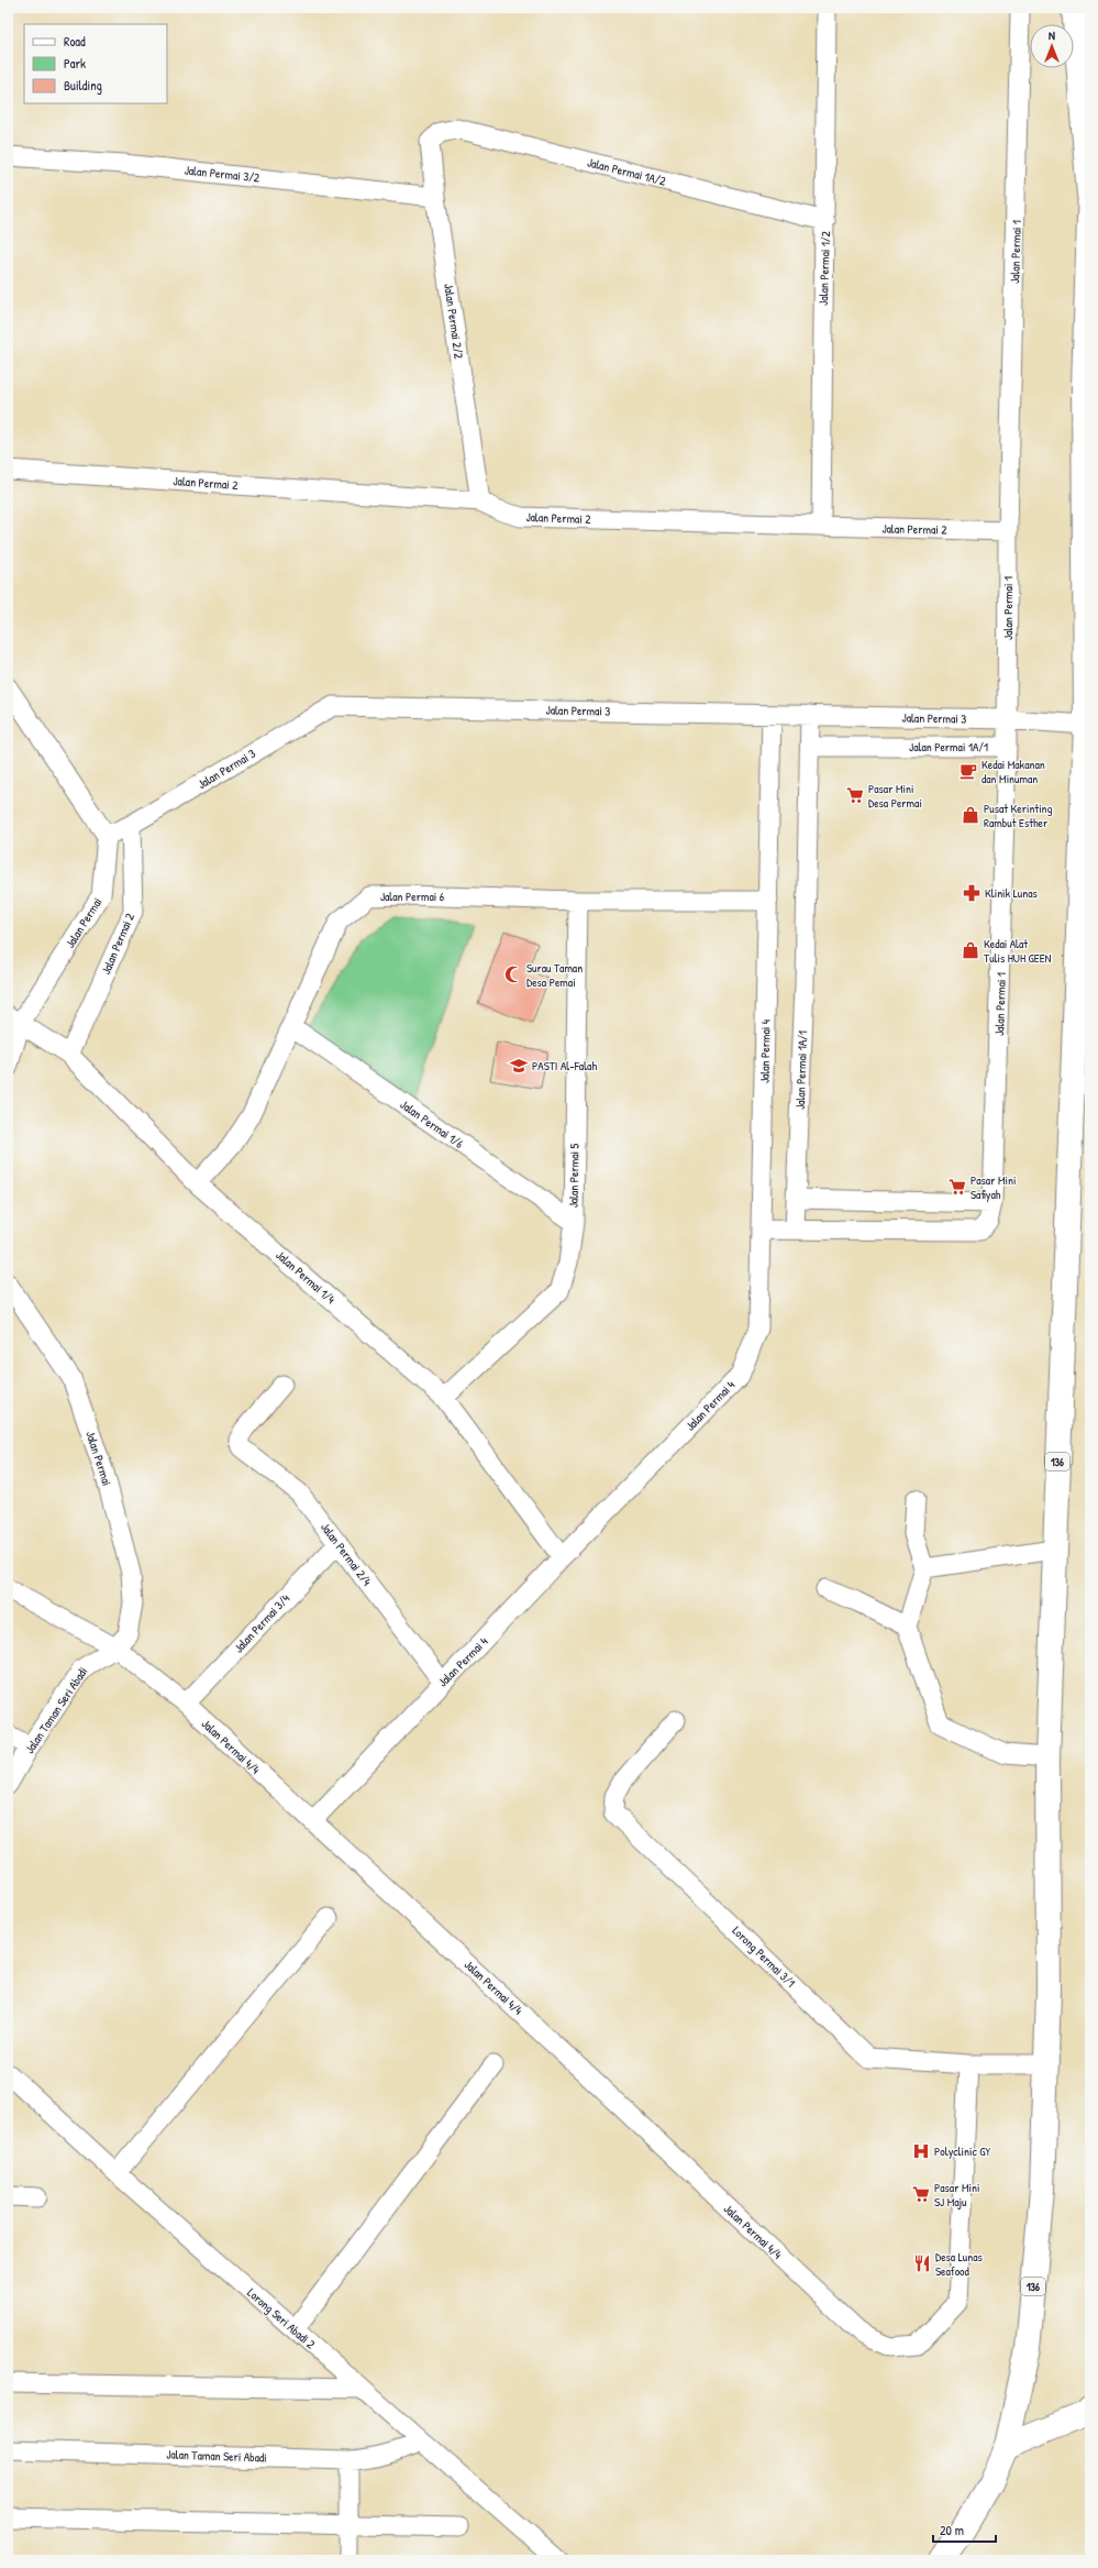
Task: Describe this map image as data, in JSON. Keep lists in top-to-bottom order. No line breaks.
{"streets":{"main road":["136"],"street":["Jalan Permai 1A/2","Jalan Permai 3/2","Jalan Permai 1","Jalan Permai 1/2","Jalan Permai 2/2","Jalan Permai 2","Jalan Permai 3","Jalan Permai 1A/1","Jalan Permai 6","Jalan Permai","Jalan Permai 4","Jalan Permai 1/6","Jalan Permai 5","Jalan Permai 1/4","Jalan Permai 2/4","Jalan Permai 3/4","Jalan Taman Seri Abadi","Jalan Permai 4/4","Lorong Permai 3/1","Lorong Seri Abadi 2"]},"crossings":[["Jalan Permai 1A/2","Jalan Permai 1/2"],["Jalan Permai 1A/2","Jalan Permai 2/2"],["Jalan Permai 3/2","Jalan Permai 2/2"],["Jalan Permai 1","Jalan Permai 2"],["Jalan Permai 1","Jalan Permai 3"],["Jalan Permai 1","Jalan Permai 1A/1"],["Jalan Permai 1/2","Jalan Permai 2"],["Jalan Permai 2/2","Jalan Permai 2"],["Jalan Permai 2","Jalan Permai 3"],["Jalan Permai 2","Jalan Permai 1/4"],["Jalan Permai 3","Jalan Permai 1A/1"],["Jalan Permai 3","Jalan Permai"],["Jalan Permai 3","Jalan Permai 4"],["Jalan Permai 3","136"],["Jalan Permai 6","Jalan Permai 4"],["Jalan Permai 6","Jalan Permai 1/6"],["Jalan Permai 6","Jalan Permai 5"],["Jalan Permai 6","Jalan Permai 1/4"],["Jalan Permai","Jalan Permai 1/4"],["Jalan Permai","Jalan Taman Seri Abadi"],["Jalan Permai","Jalan Permai 4/4"],["Jalan Permai 4","Jalan Permai 1/4"],["Jalan Permai 4","Jalan Permai 2/4"],["Jalan Permai 4","Jalan Permai 4/4"],["Jalan Permai 1/6","Jalan Permai 5"],["Jalan Permai 5","Jalan Permai 1/4"],["136","Lorong Permai 3/1"],["Jalan Permai 2/4","Jalan Permai 3/4"],["Jalan Permai 3/4","Jalan Permai 4/4"],["Jalan Taman Seri Abadi","Jalan Permai 4/4"],["Jalan Taman Seri Abadi","Lorong Seri Abadi 2"],["Jalan Permai 4/4","Lorong Permai 3/1"]],"places":{"cafe":["Kedai Makanan dan Minuman"],"supermarket":["Pasar Mini Desa Permai","Pasar Mini Safiyah","Pasar Mini SJ Maju"],"shop":["Pusat Kerinting Rambut Esther","Kedai Alat Tulis HUH GEEN"],"pharmacy":["Klinik Lunas"],"mosque":["Surau Taman Desa Pemai"],"school or university":["PASTI Al-Falah"],"hospital":["Polyclinic GY"],"restaurant":["Desa Lunas Seafood"]},"legend":["Road","Park","Building"],"scale_bar":"20 m","north":"top"}
